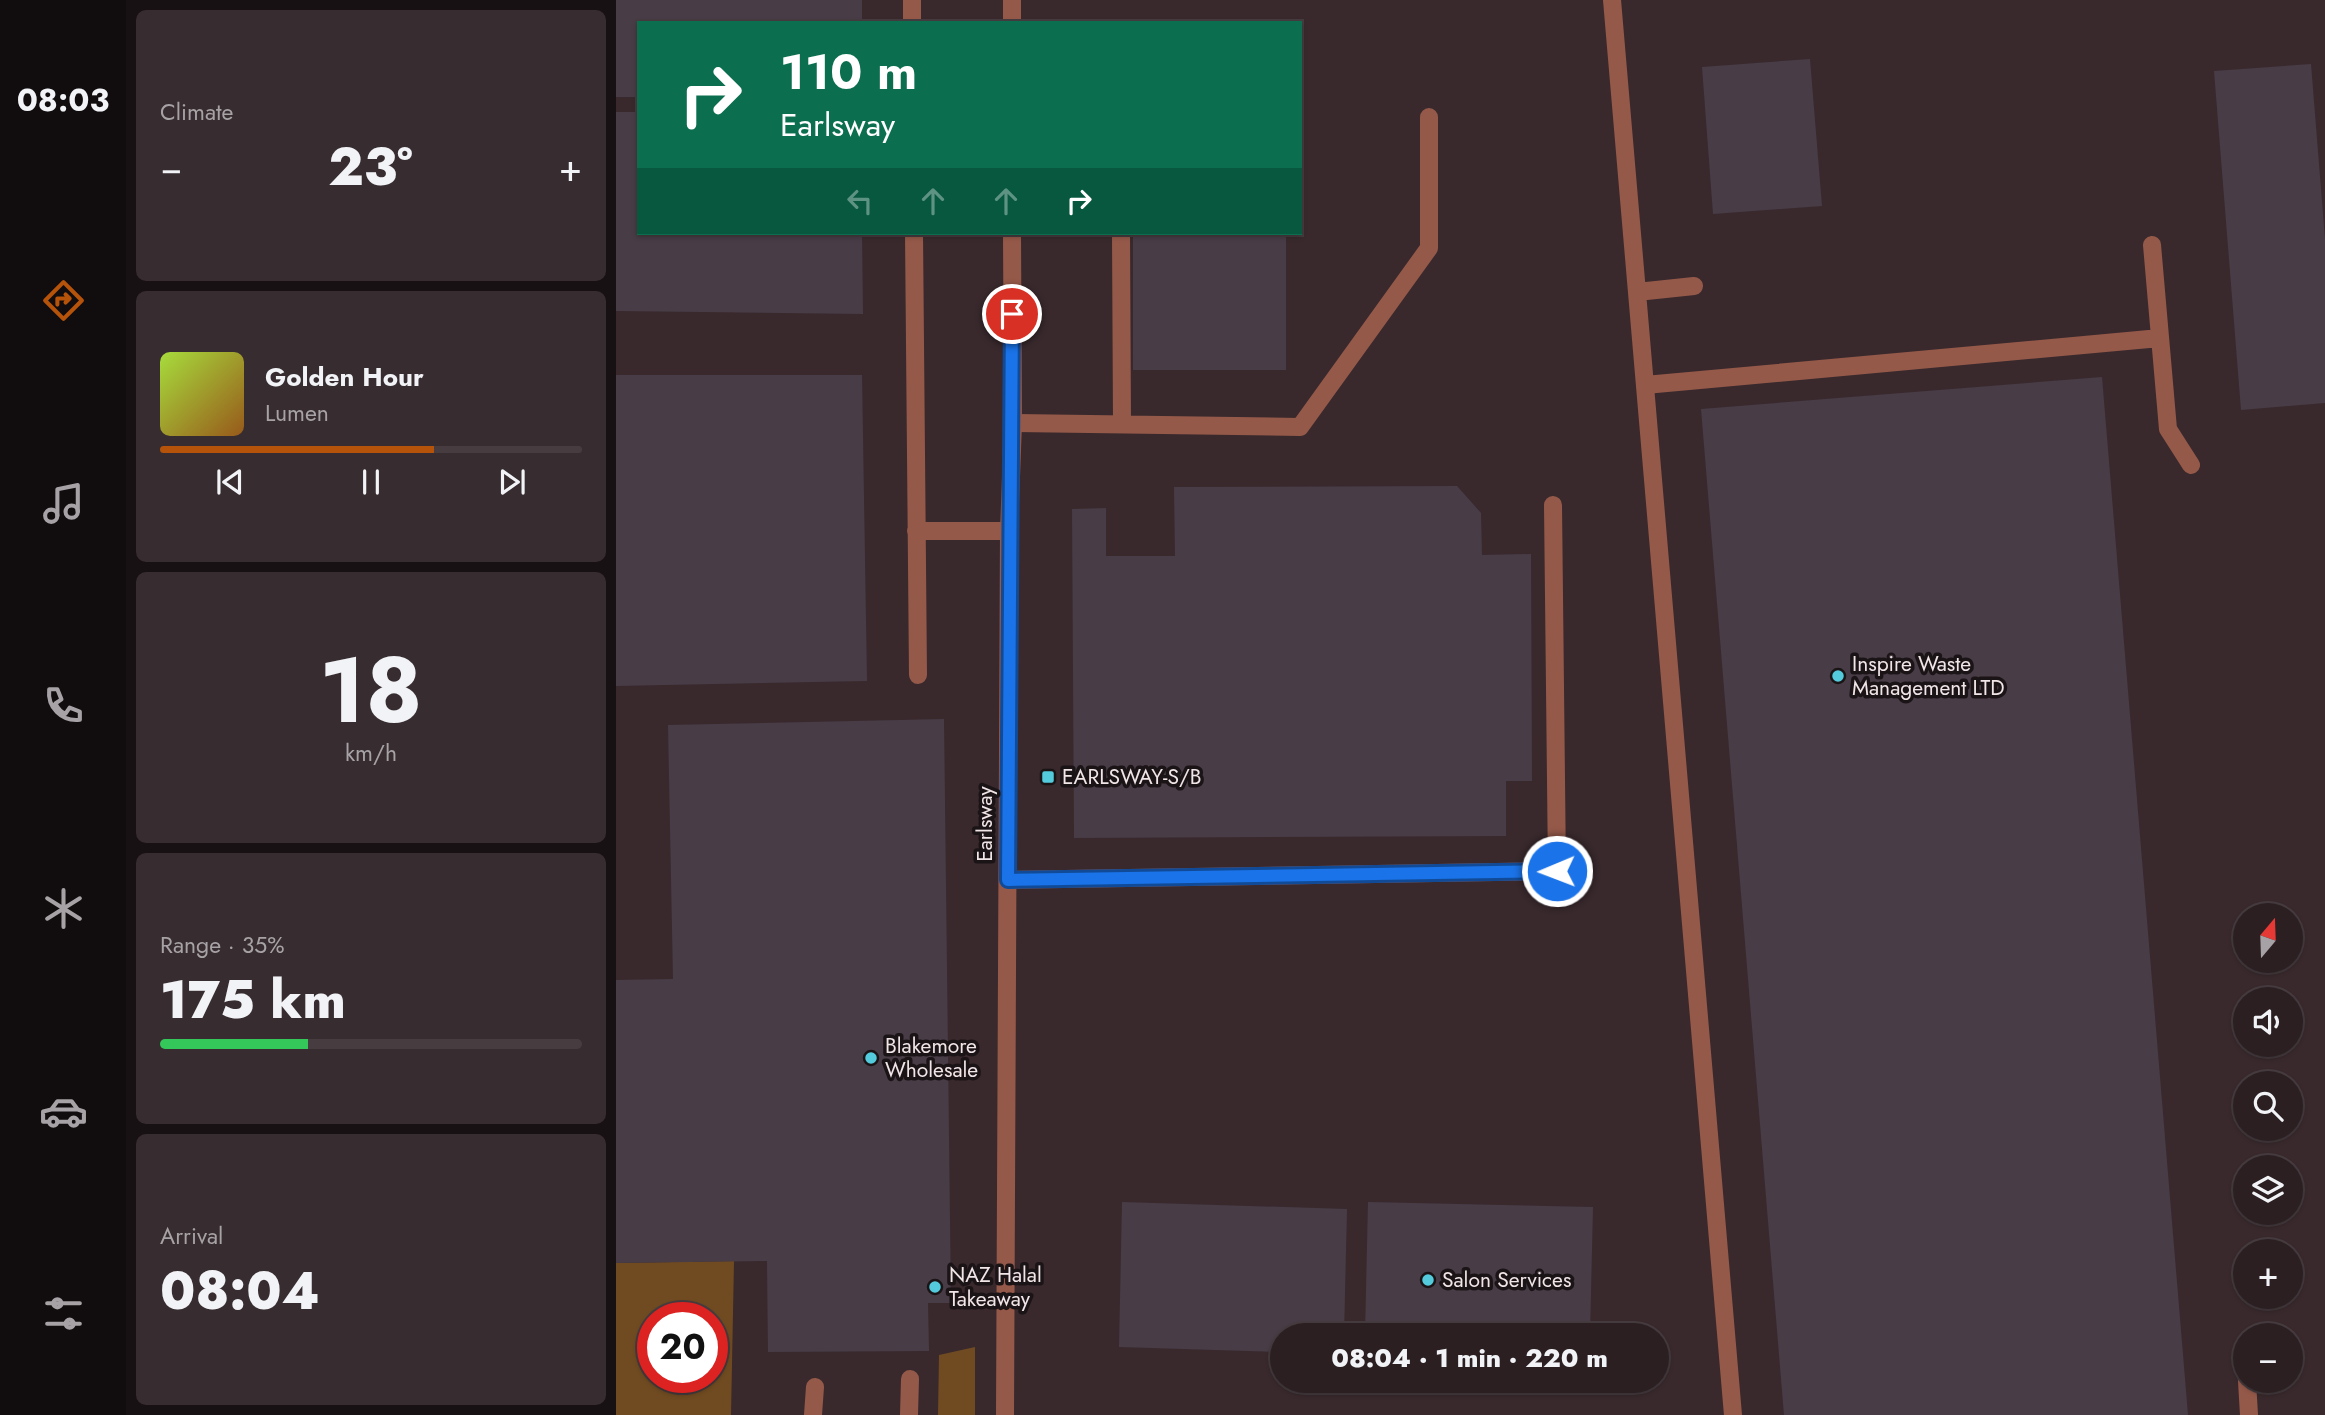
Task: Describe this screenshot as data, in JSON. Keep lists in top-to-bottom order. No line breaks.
{"streets":{"street":["Earlsway"]},"places":{"other":["Inspire Waste Management LTD","Blakemore Wholesale","Salon Services","NAZ Halal Takeaway"],"transit":["EARLSWAY-S/B"]},"north":"top","page":{"tabs":"08:03","tile":["Climate",["18","km/h"],["Range · 35%","175 km"],["Arrival","08:04"]],"turn":["110 m","Earlsway"],"heat":["−","23°","+"],"song":["Golden Hour","Lumen"],"map_buttons":["+","−"],"limit":"20","trip":"08:04 · 1 min · 220 m"}}
